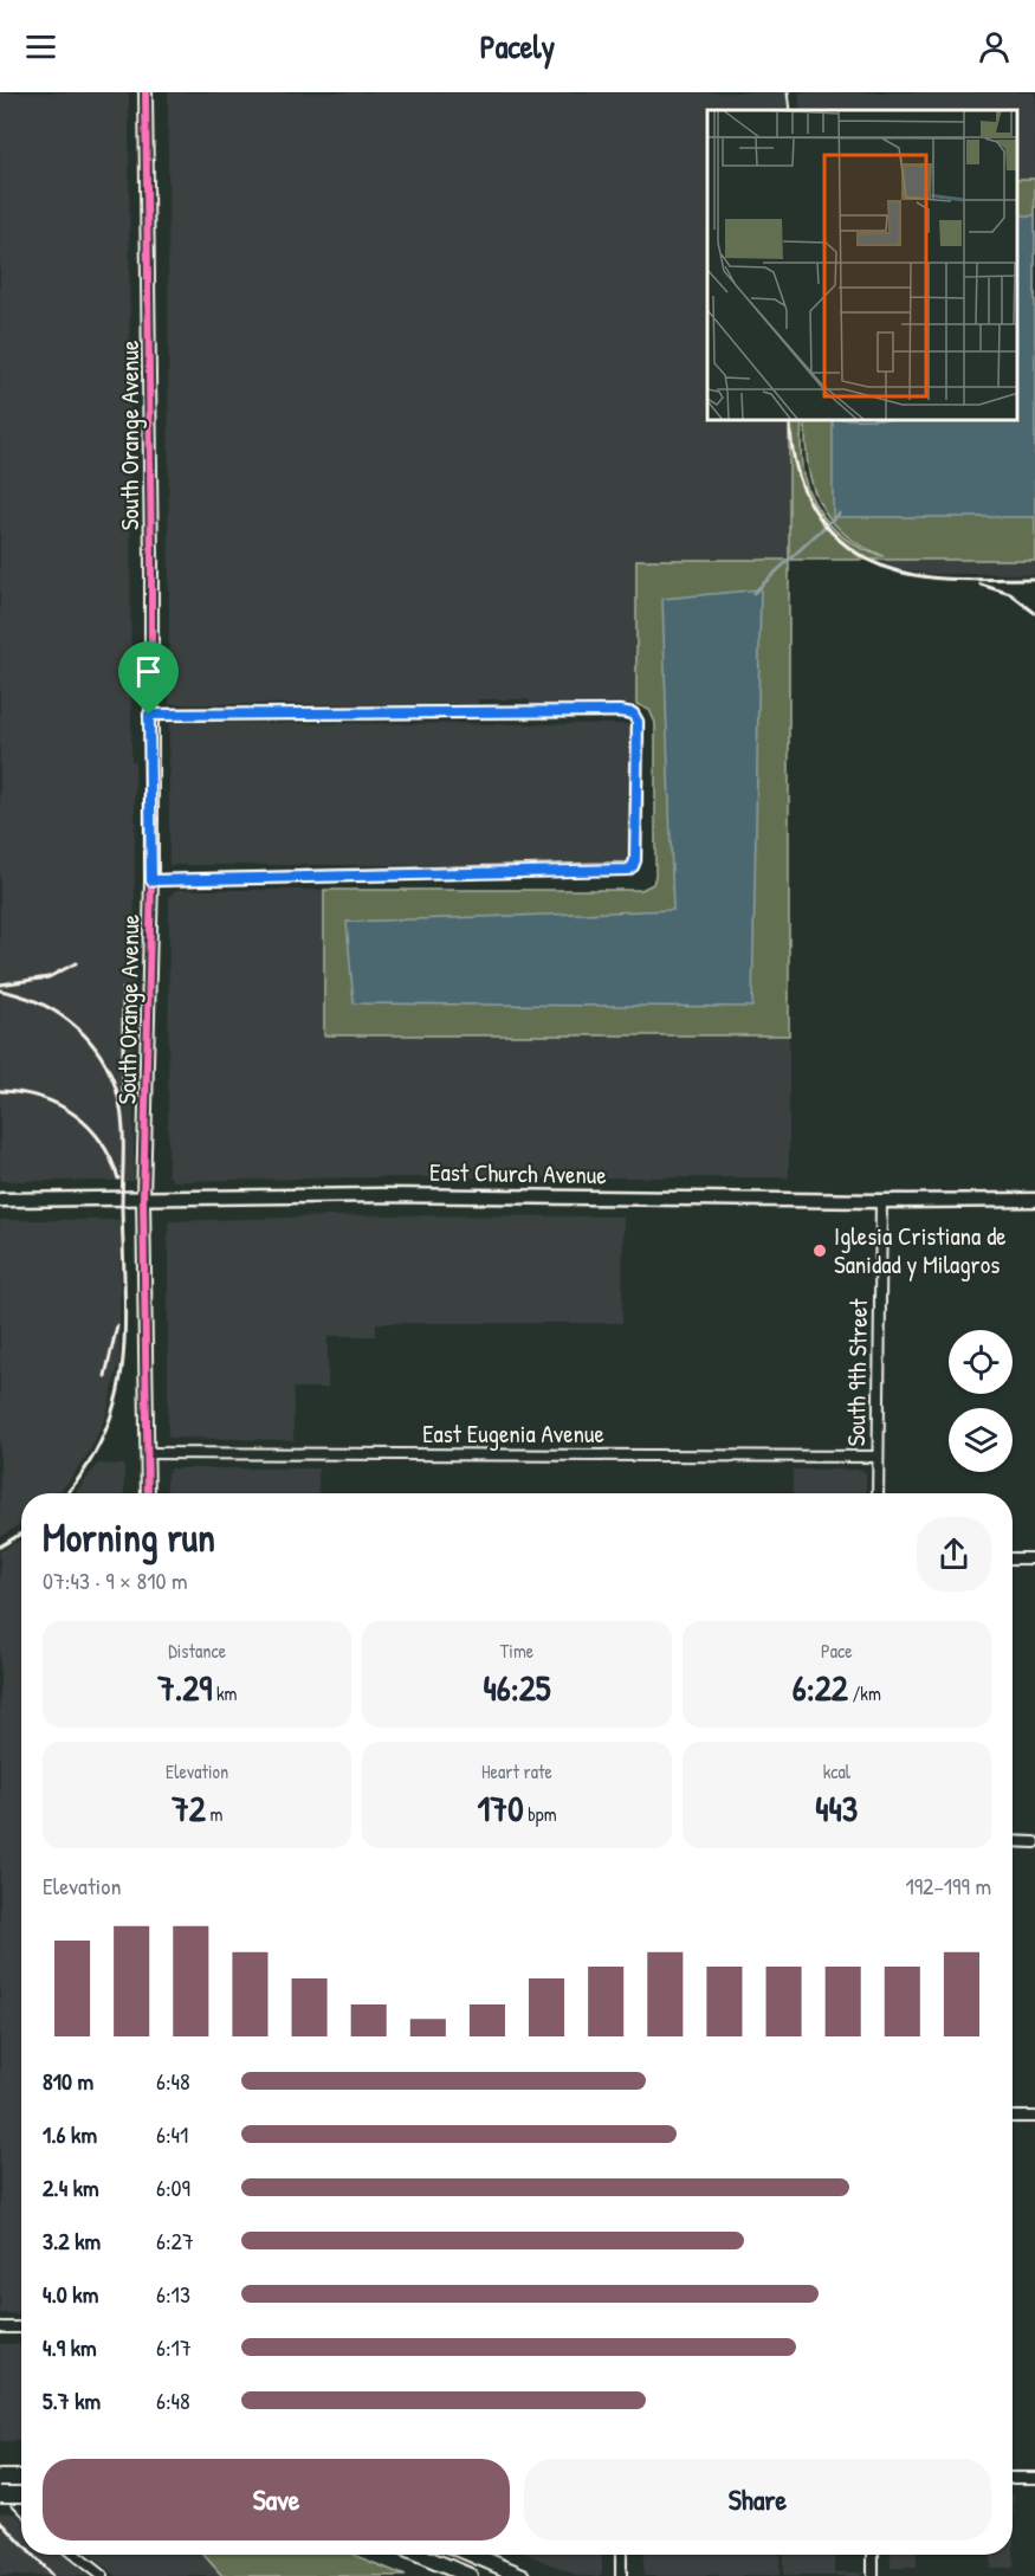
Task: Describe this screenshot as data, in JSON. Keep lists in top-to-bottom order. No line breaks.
{"streets":{"main road":["East Church Avenue"],"street":["South Orange Avenue","South 9th Street","East Eugenia Avenue"]},"crossings":[["South Orange Avenue","East Church Avenue"],["South Orange Avenue","East Eugenia Avenue"],["East Church Avenue","South 9th Street"],["South 9th Street","East Eugenia Avenue"]],"places":["Iglesia Cristiana de Sanidad y Milagros"],"page":{"header":"Pacely","heading":["Morning run","07:43 · 9 × 810 m"],"stats":[["Distance","7.29 km"],["Time","46:25"],["Pace","6:22 /km"],["Elevation","72 m"],["Heart rate","170 bpm"],["kcal","443"]],"chart":["Elevation","192–199 m"],"list":[{"name":"810 m","note":"6:48"},{"name":"1.6 km","note":"6:41"},{"name":"2.4 km","note":"6:09"},{"name":"3.2 km","note":"6:27"},{"name":"4.0 km","note":"6:13"},{"name":"4.9 km","note":"6:17"},{"name":"5.7 km","note":"6:48"}],"buttons":["Save","Share"]}}
